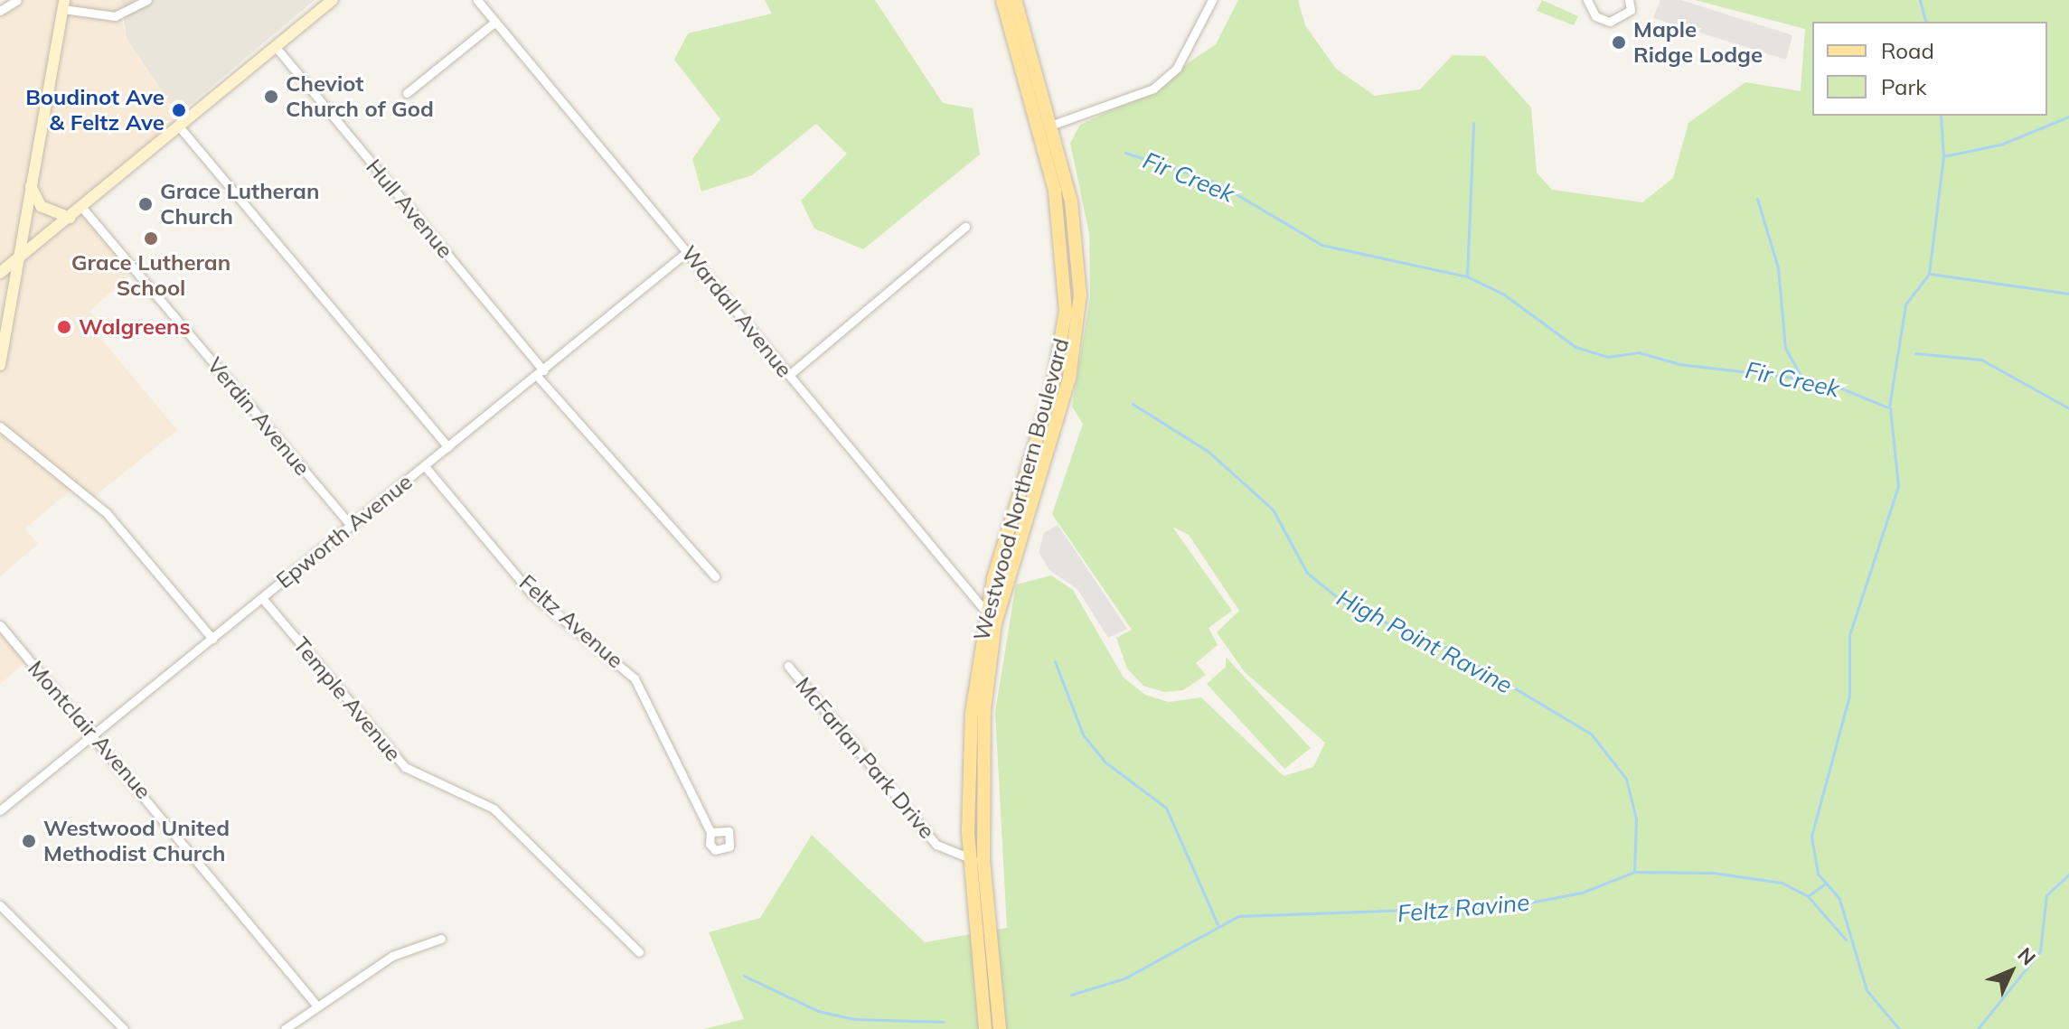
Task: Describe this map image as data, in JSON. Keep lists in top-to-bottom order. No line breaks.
{"streets":{"main road":["Westwood Northern Boulevard"],"street":["Hull Avenue","Wardall Avenue","Verdin Avenue","Epworth Avenue","Feltz Avenue","Temple Avenue","Montclair Avenue","McFarlan Park Drive"]},"crossings":[["Hull Avenue","Epworth Avenue"],["Wardall Avenue","Westwood Northern Boulevard"],["Wardall Avenue","Epworth Avenue"],["Verdin Avenue","Epworth Avenue"],["Westwood Northern Boulevard","McFarlan Park Drive"],["Epworth Avenue","Feltz Avenue"],["Epworth Avenue","Temple Avenue"],["Epworth Avenue","Montclair Avenue"]],"water":["Fir Creek","High Point Ravine","Feltz Ravine"],"places":["Maple Ridge Lodge","Cheviot Church of God","Boudinot Ave & Feltz Ave","Grace Lutheran Church","Grace Lutheran School","Walgreens","Westwood United Methodist Church"],"legend":["Road","Park"],"north":"top right"}
